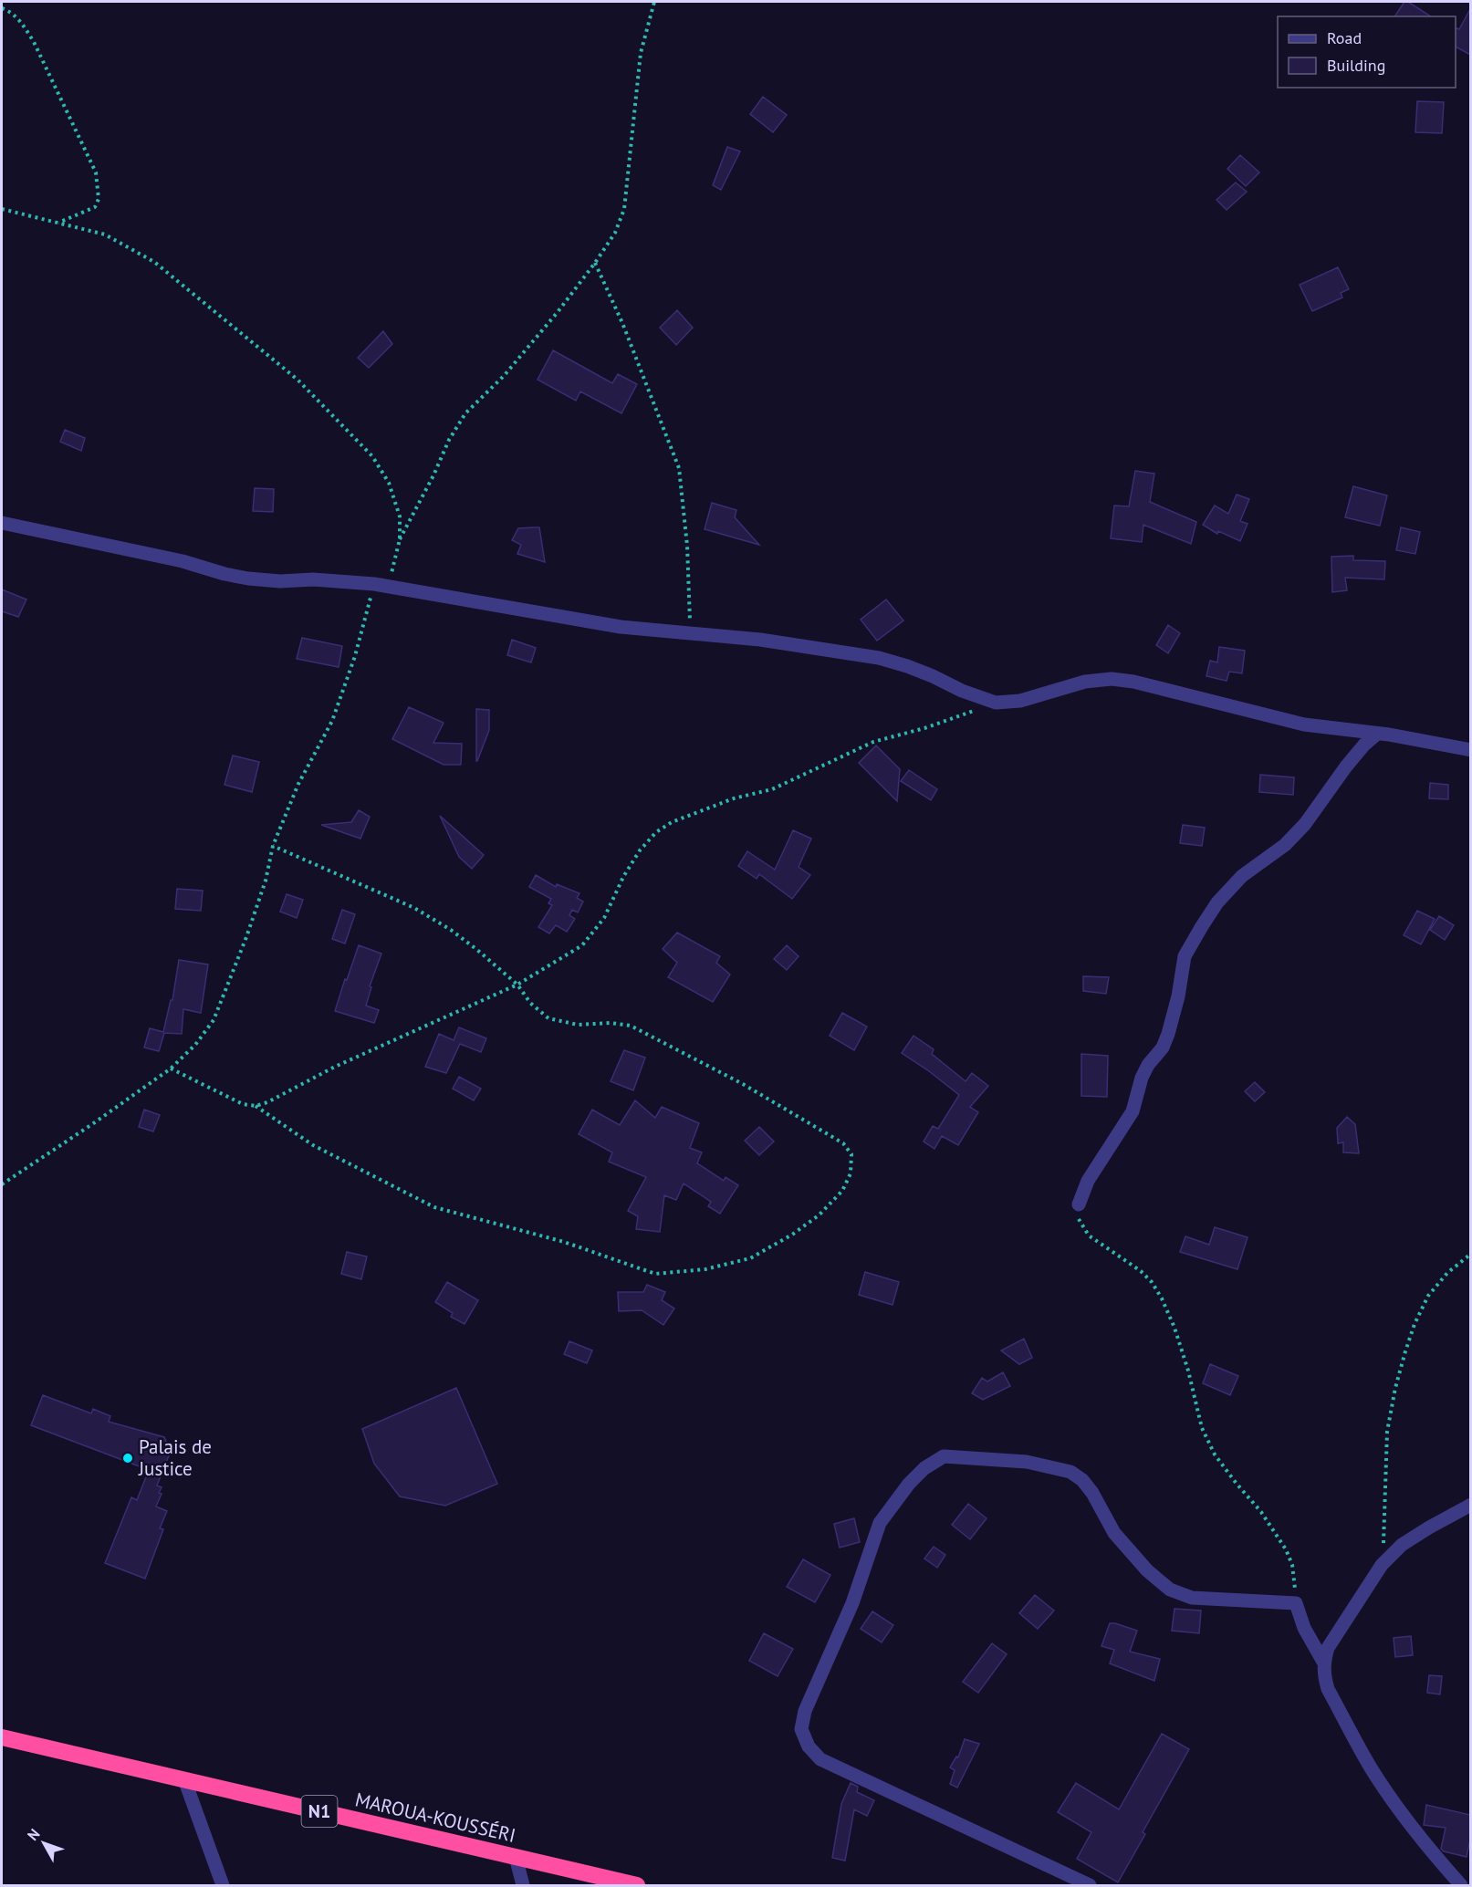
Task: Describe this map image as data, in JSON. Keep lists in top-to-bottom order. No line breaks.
{"streets":{"highway":["N1","MAROUA-KOUSSÉRI"]},"places":["Palais de Justice"],"legend":["Road","Building"],"north":"top left"}
